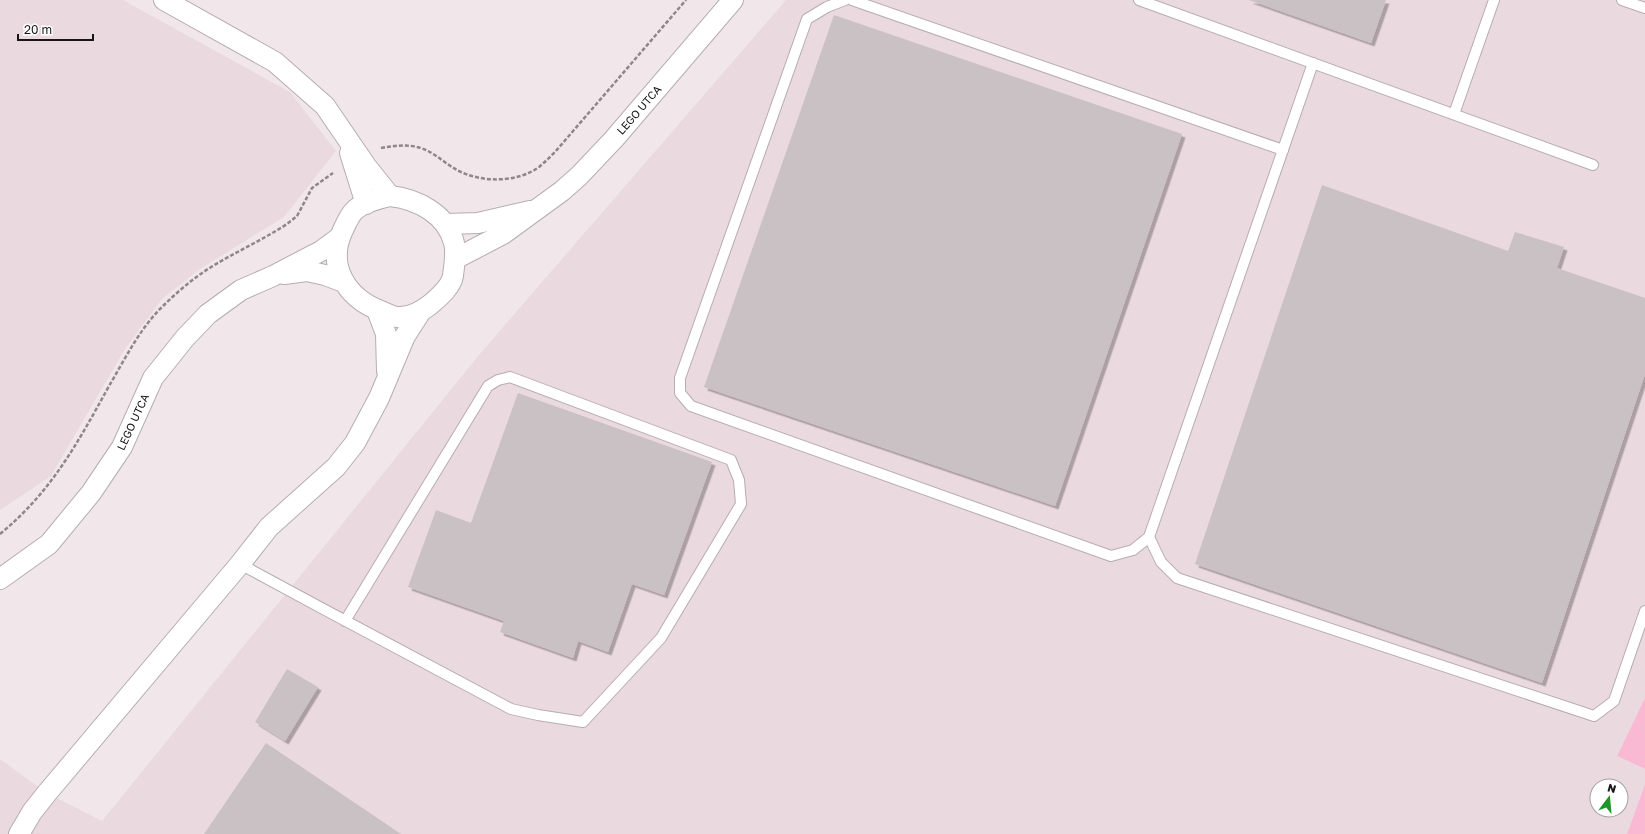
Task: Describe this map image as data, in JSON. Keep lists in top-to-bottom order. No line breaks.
{"streets":{"street":["LEGO UTCA"]},"scale_bar":"20 m","north":"top"}
